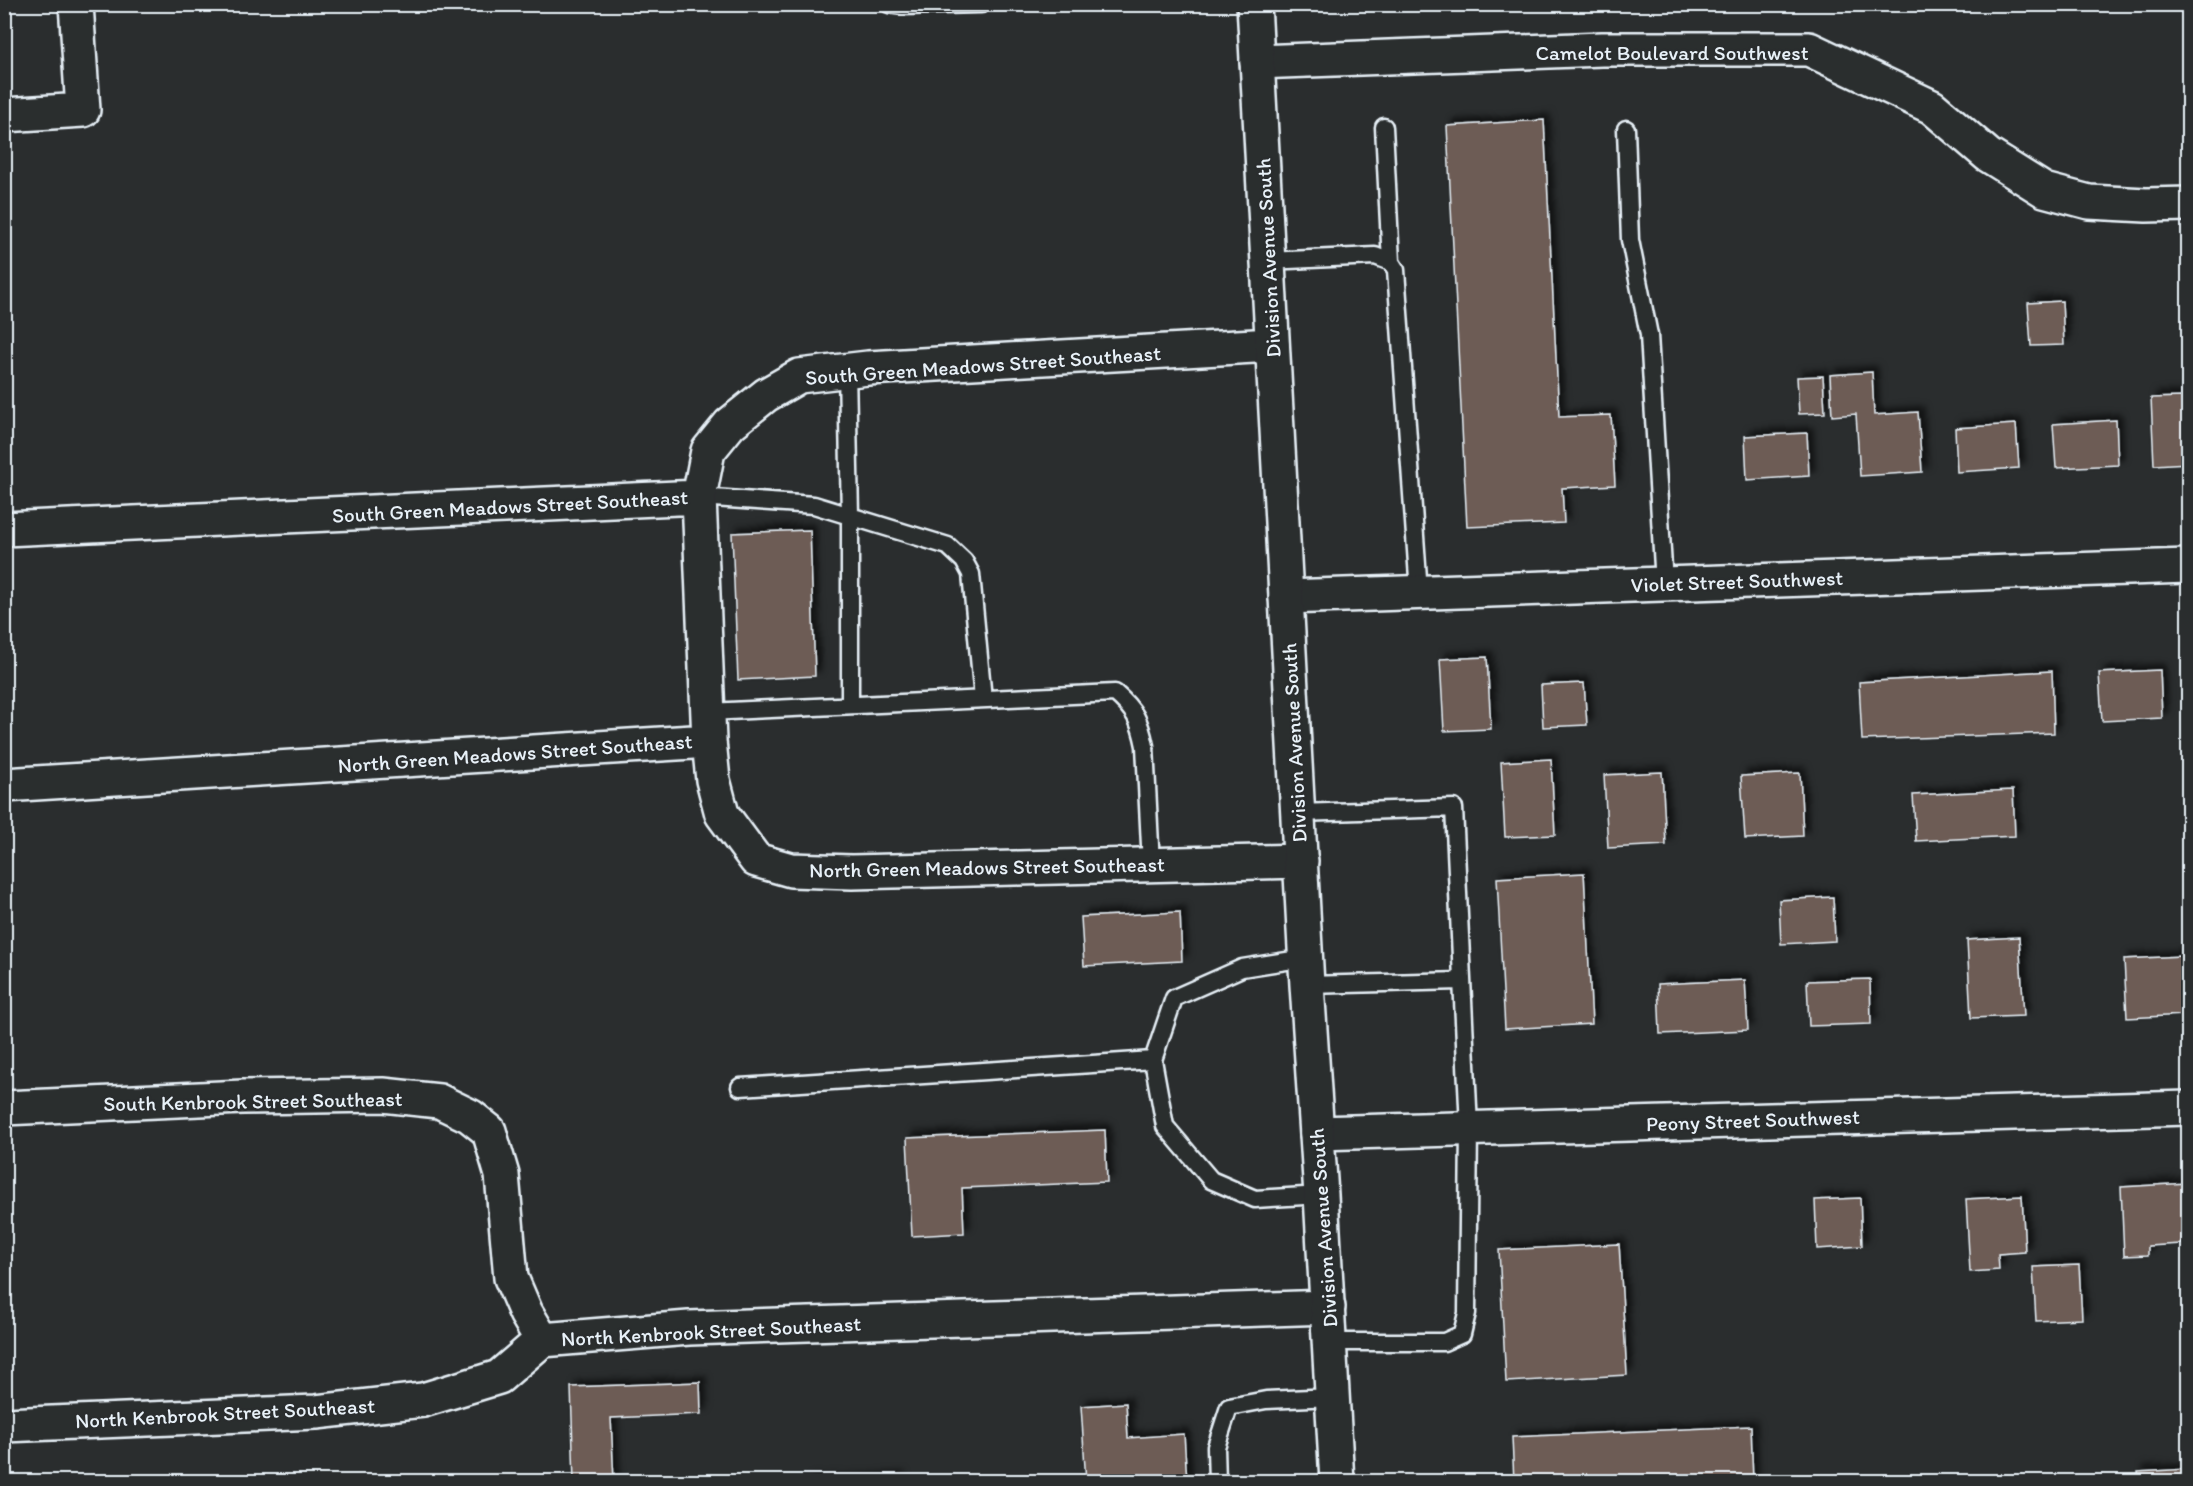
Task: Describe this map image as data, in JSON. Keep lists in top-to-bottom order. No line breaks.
{"streets":{"street":["Camelot Boulevard Southwest","Division Avenue South","South Green Meadows Street Southeast","Violet Street Southwest","North Green Meadows Street Southeast","South Kenbrook Street Southeast","Peony Street Southwest","North Kenbrook Street Southeast"]},"crossings":[["Camelot Boulevard Southwest","Division Avenue South"],["Division Avenue South","South Green Meadows Street Southeast"],["Division Avenue South","Violet Street Southwest"],["Division Avenue South","North Green Meadows Street Southeast"],["Division Avenue South","Peony Street Southwest"],["Division Avenue South","North Kenbrook Street Southeast"],["South Kenbrook Street Southeast","North Kenbrook Street Southeast"]]}
